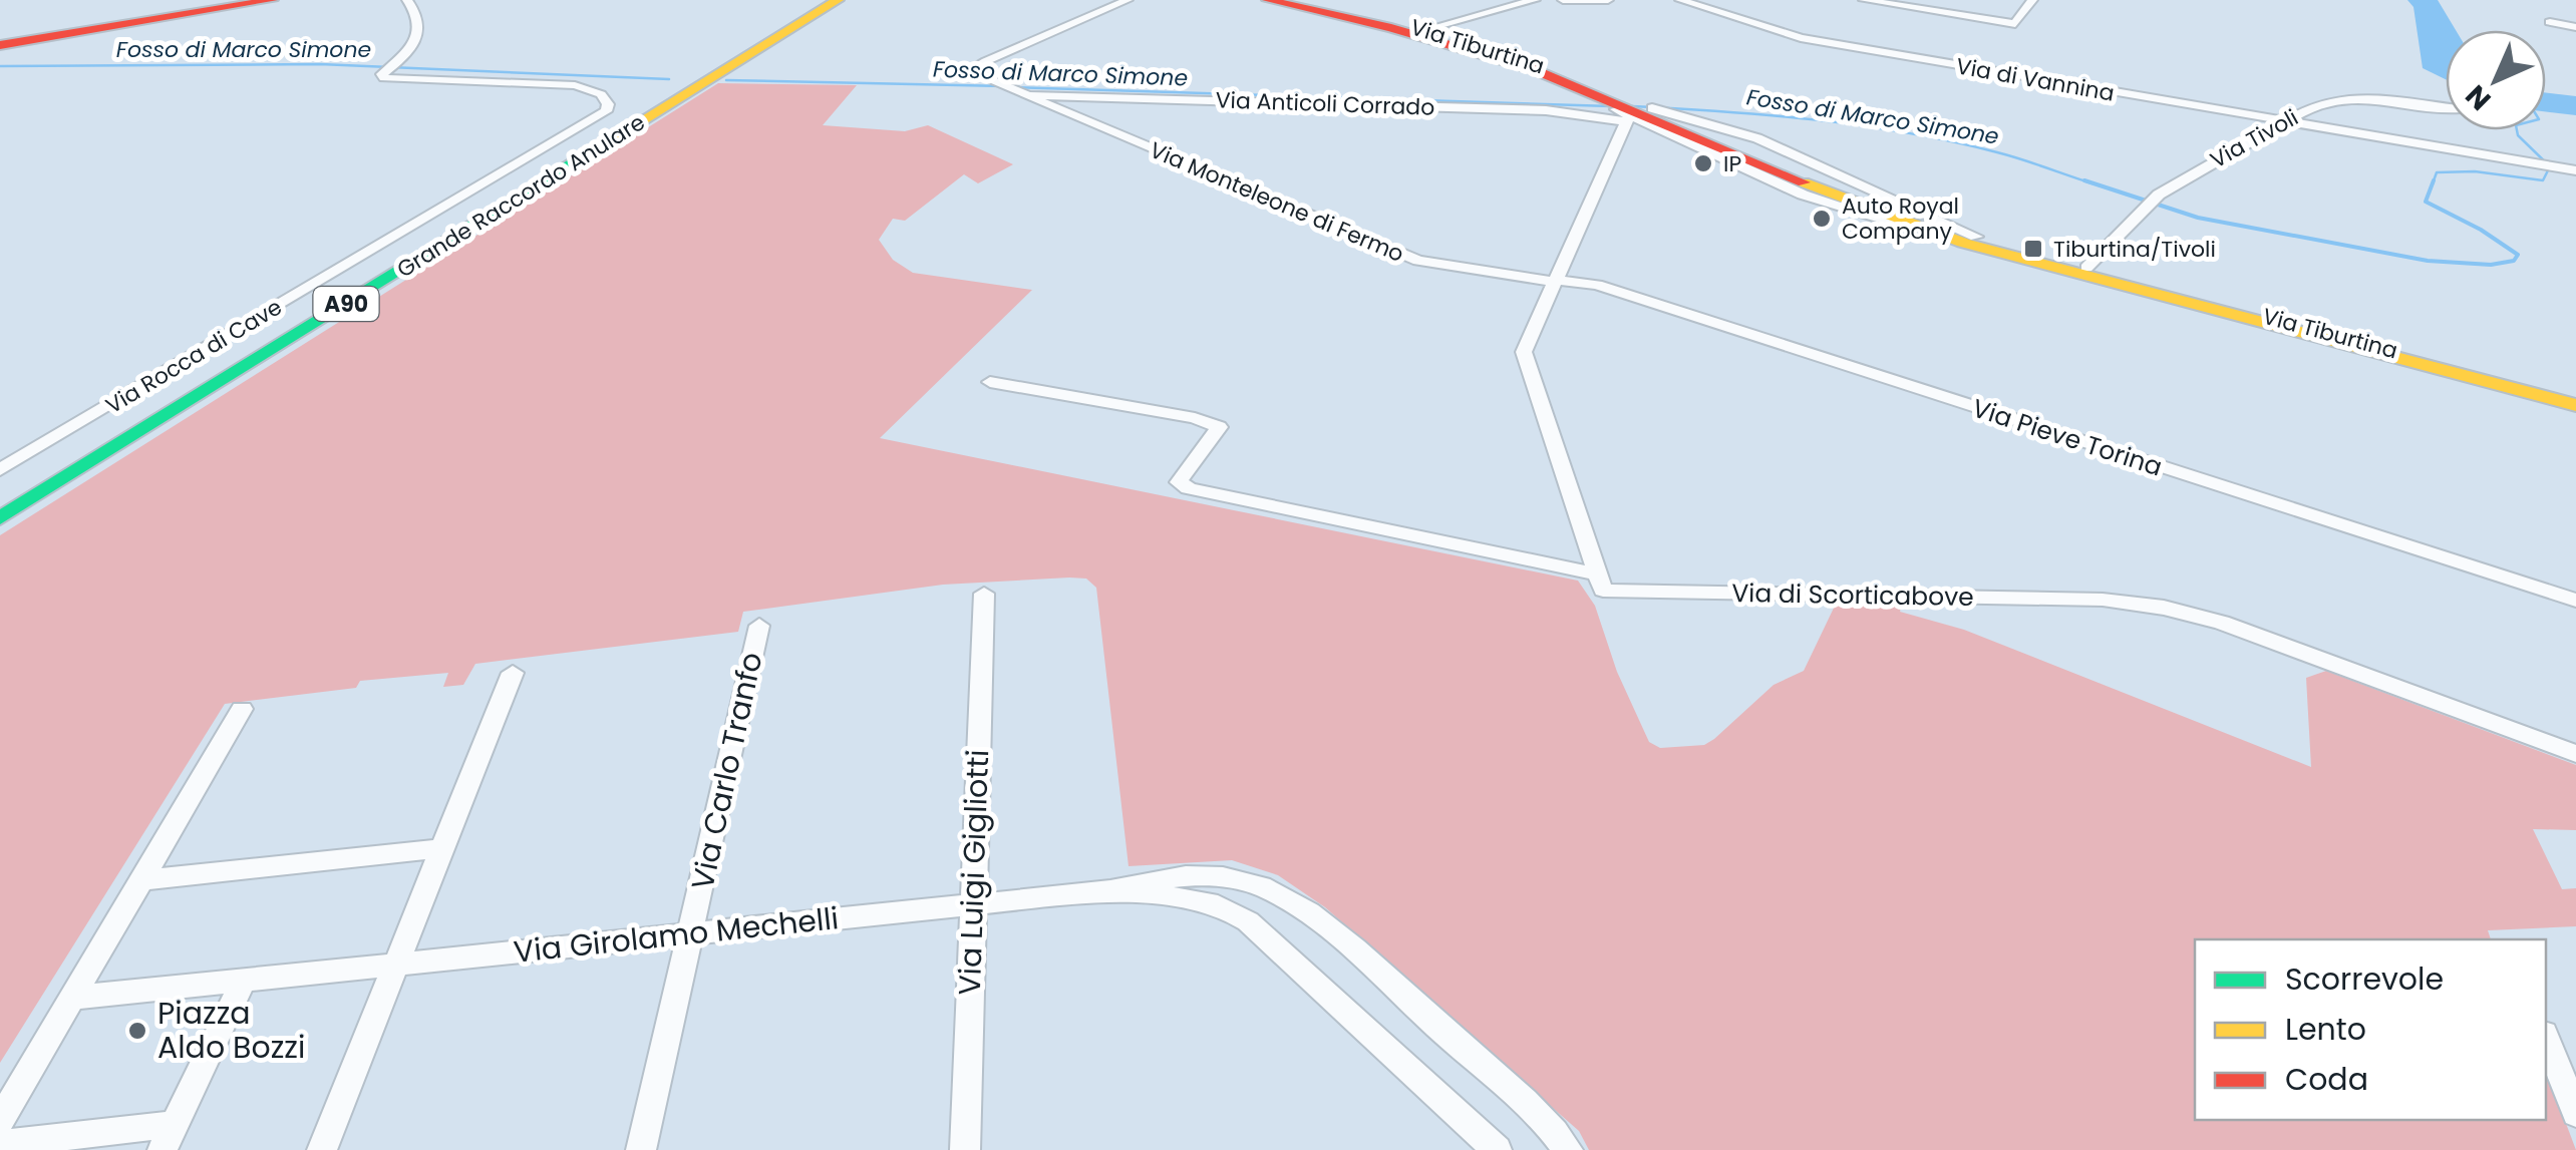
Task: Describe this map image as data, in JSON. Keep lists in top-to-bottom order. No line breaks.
{"streets":{"main road":["Via Tiburtina","Grande Raccordo Anulare","A90"],"street":["Via di Vannina","Via Anticoli Corrado","Via Tivoli","Via Monteleone di Fermo","Via Rocca di Cave","Via Pieve Torina","Via di Scorticabove","Via Carlo Tranfo","Via Luigi Gigliotti","Via Girolamo Mechelli"]},"crossings":[["Via Tiburtina","Via Anticoli Corrado"],["Via Tiburtina","Via Tivoli"],["Via di Vannina","Via Tivoli"],["Via Anticoli Corrado","Via Monteleone di Fermo"],["Via Monteleone di Fermo","Via Pieve Torina"],["Via Carlo Tranfo","Via Girolamo Mechelli"],["Via Luigi Gigliotti","Via Girolamo Mechelli"]],"water":["Fosso di Marco Simone"],"places":{"other":["IP","Auto Royal Company","Piazza Aldo Bozzi"],"transit":["Tiburtina/Tivoli"]},"legend":["Scorrevole","Lento","Coda"],"north":"bottom left"}
